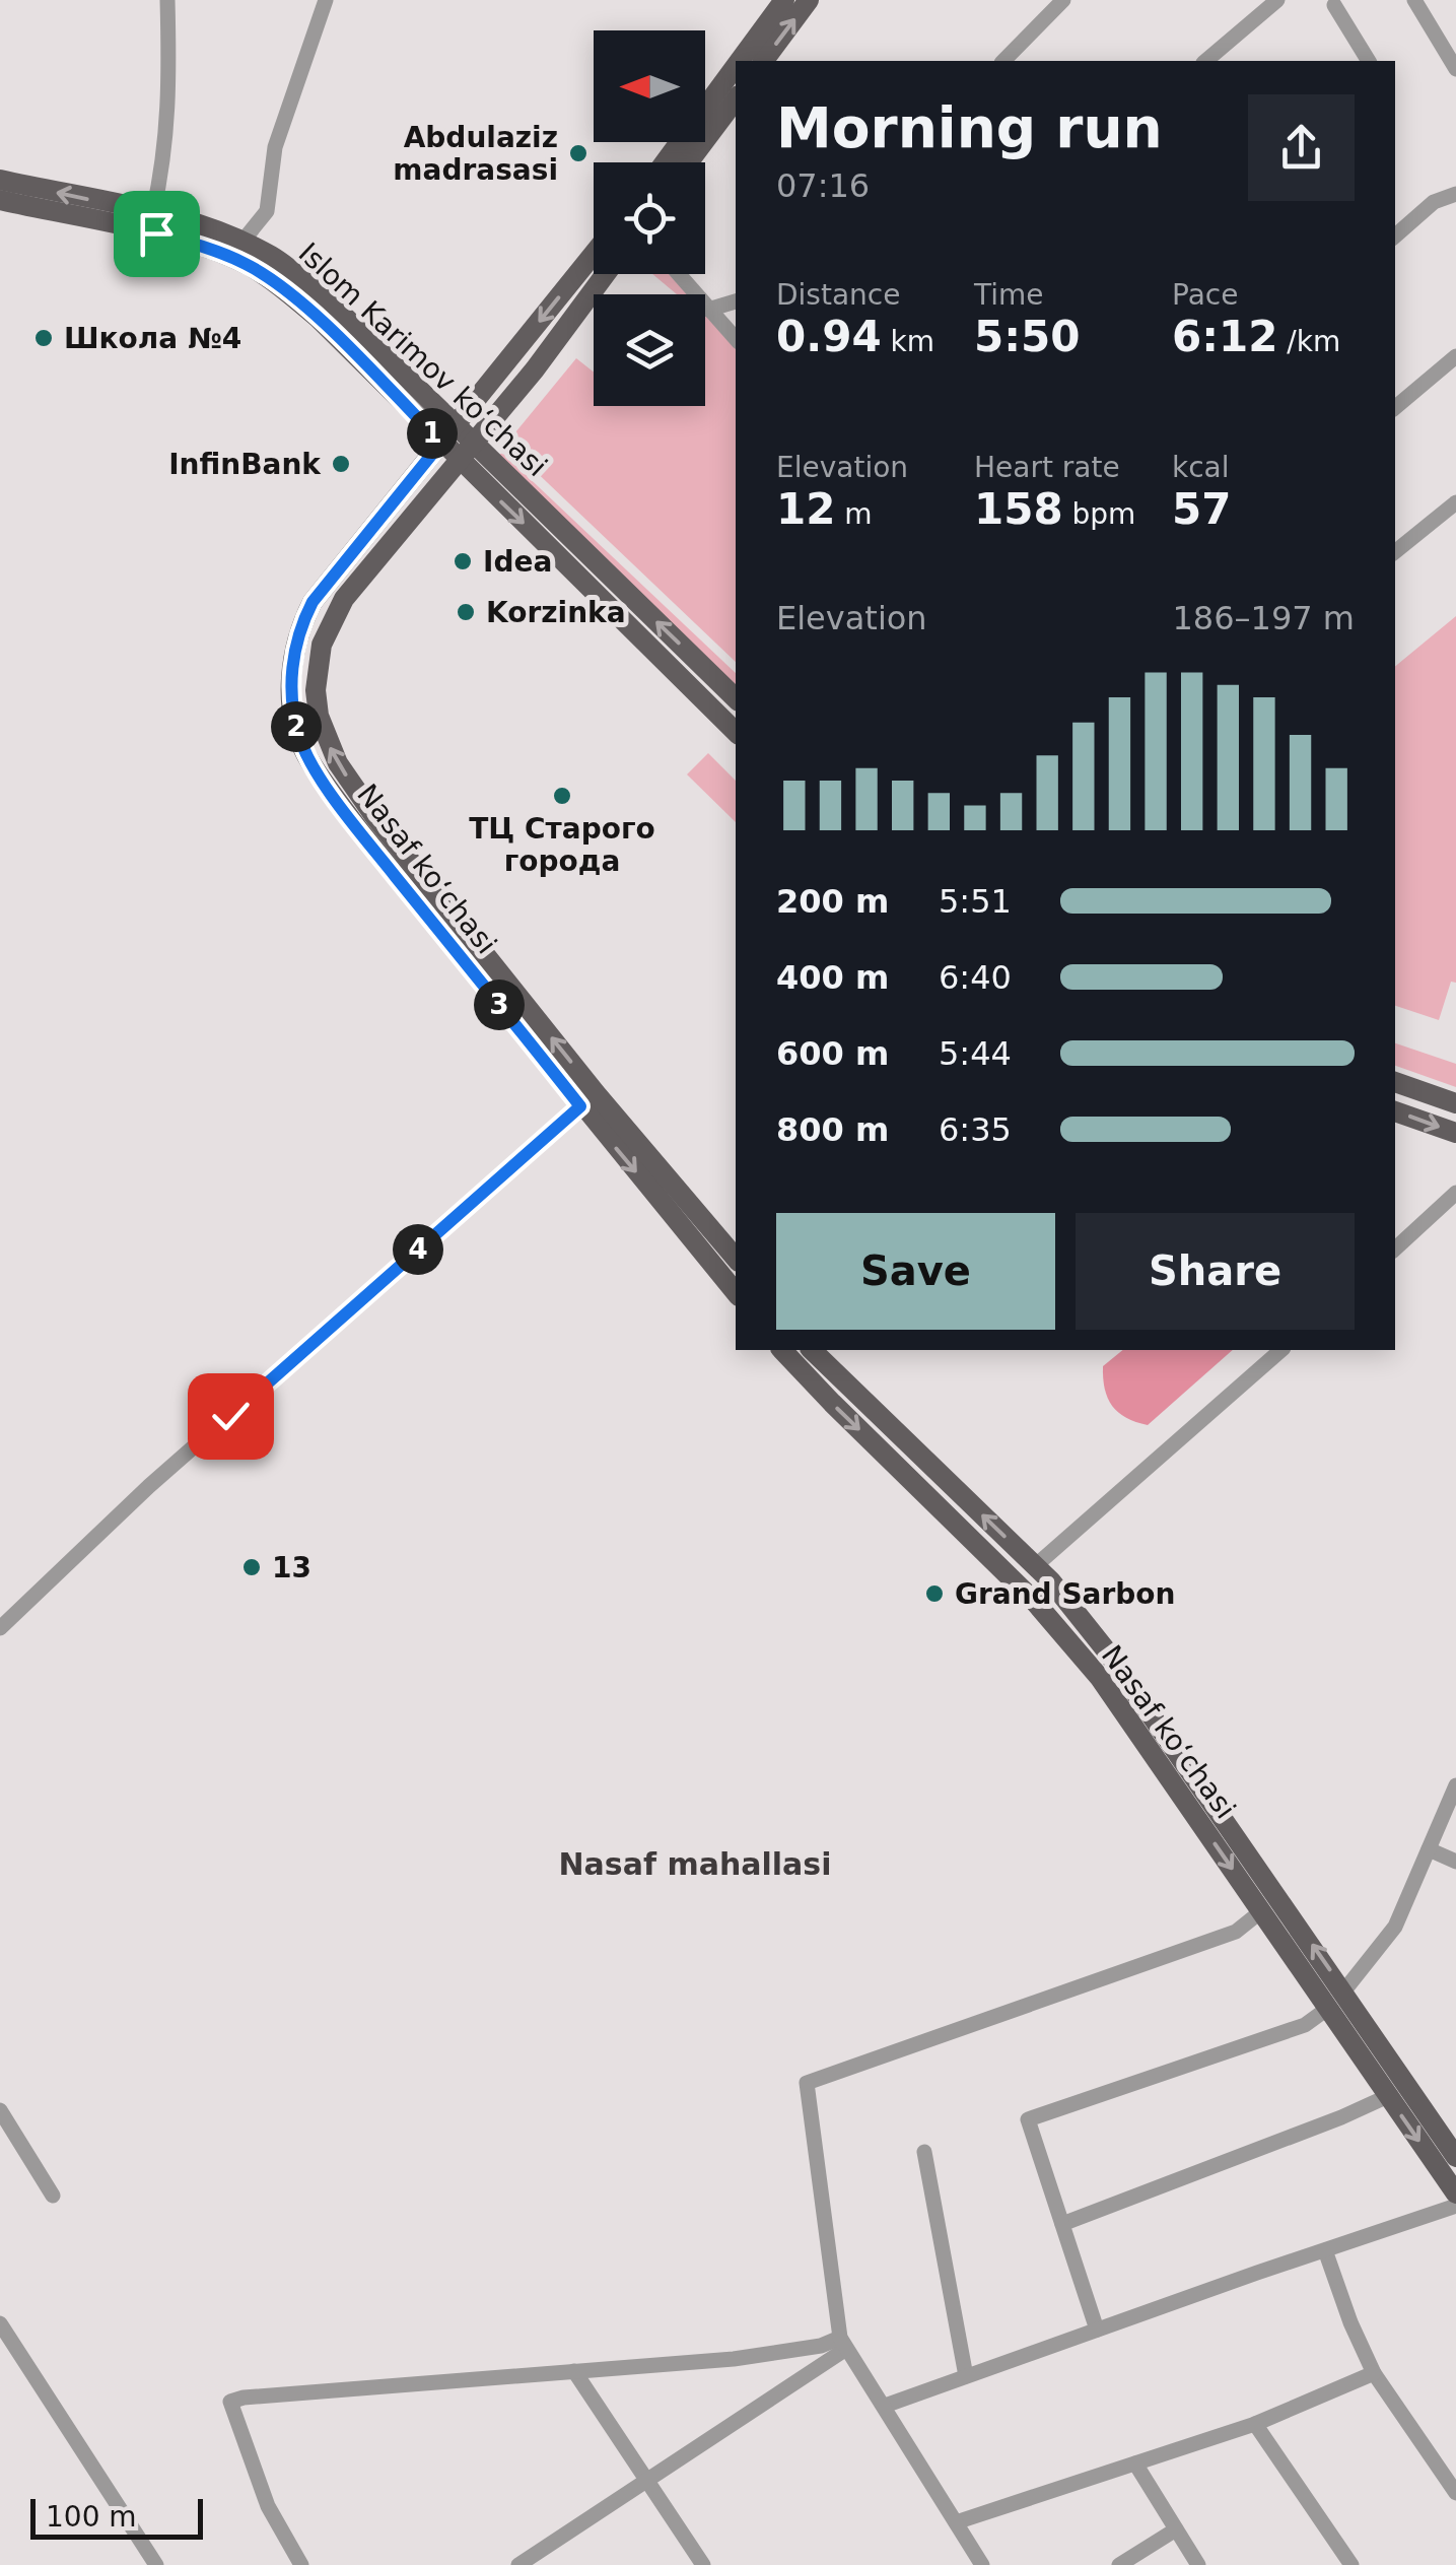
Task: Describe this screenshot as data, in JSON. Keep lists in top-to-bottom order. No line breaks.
{"streets":{"main road":["Islom Karimov ko‘chasi","Nasaf ko‘chasi"]},"crossings":[["Islom Karimov ko‘chasi","Nasaf ko‘chasi"]],"districts":["Nasaf mahallasi"],"places":["Abdulaziz madrasasi","Школа №4","InfinBank","Idea","Korzinka","ТЦ Старого города","13","Grand Sarbon"],"scale_bar":"100 m","north":"left","page":{"heading":["Morning run","07:16"],"stats":[["Distance","0.94 km"],["Time","5:50"],["Pace","6:12 /km"],["Elevation","12 m"],["Heart rate","158 bpm"],["kcal","57"]],"pins":["1","2","3","4"],"chart":["Elevation","186–197 m"],"list":[{"name":"200 m","note":"5:51"},{"name":"400 m","note":"6:40"},{"name":"600 m","note":"5:44"},{"name":"800 m","note":"6:35"}],"buttons":["Save","Share"],"scale":"100 m"}}
